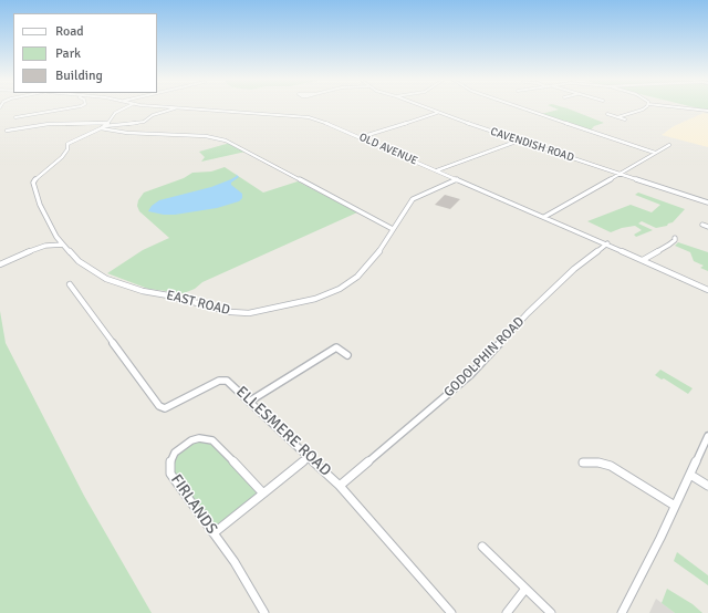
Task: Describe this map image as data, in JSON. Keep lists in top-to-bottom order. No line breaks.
{"streets":{"street":["CAVENDISH ROAD","OLD AVENUE","EAST ROAD","GODOLPHIN ROAD","ELLESMERE ROAD","FIRLANDS"]},"crossings":[["OLD AVENUE","EAST ROAD"],["OLD AVENUE","GODOLPHIN ROAD"],["GODOLPHIN ROAD","ELLESMERE ROAD"]],"legend":["Road","Park","Building"]}
